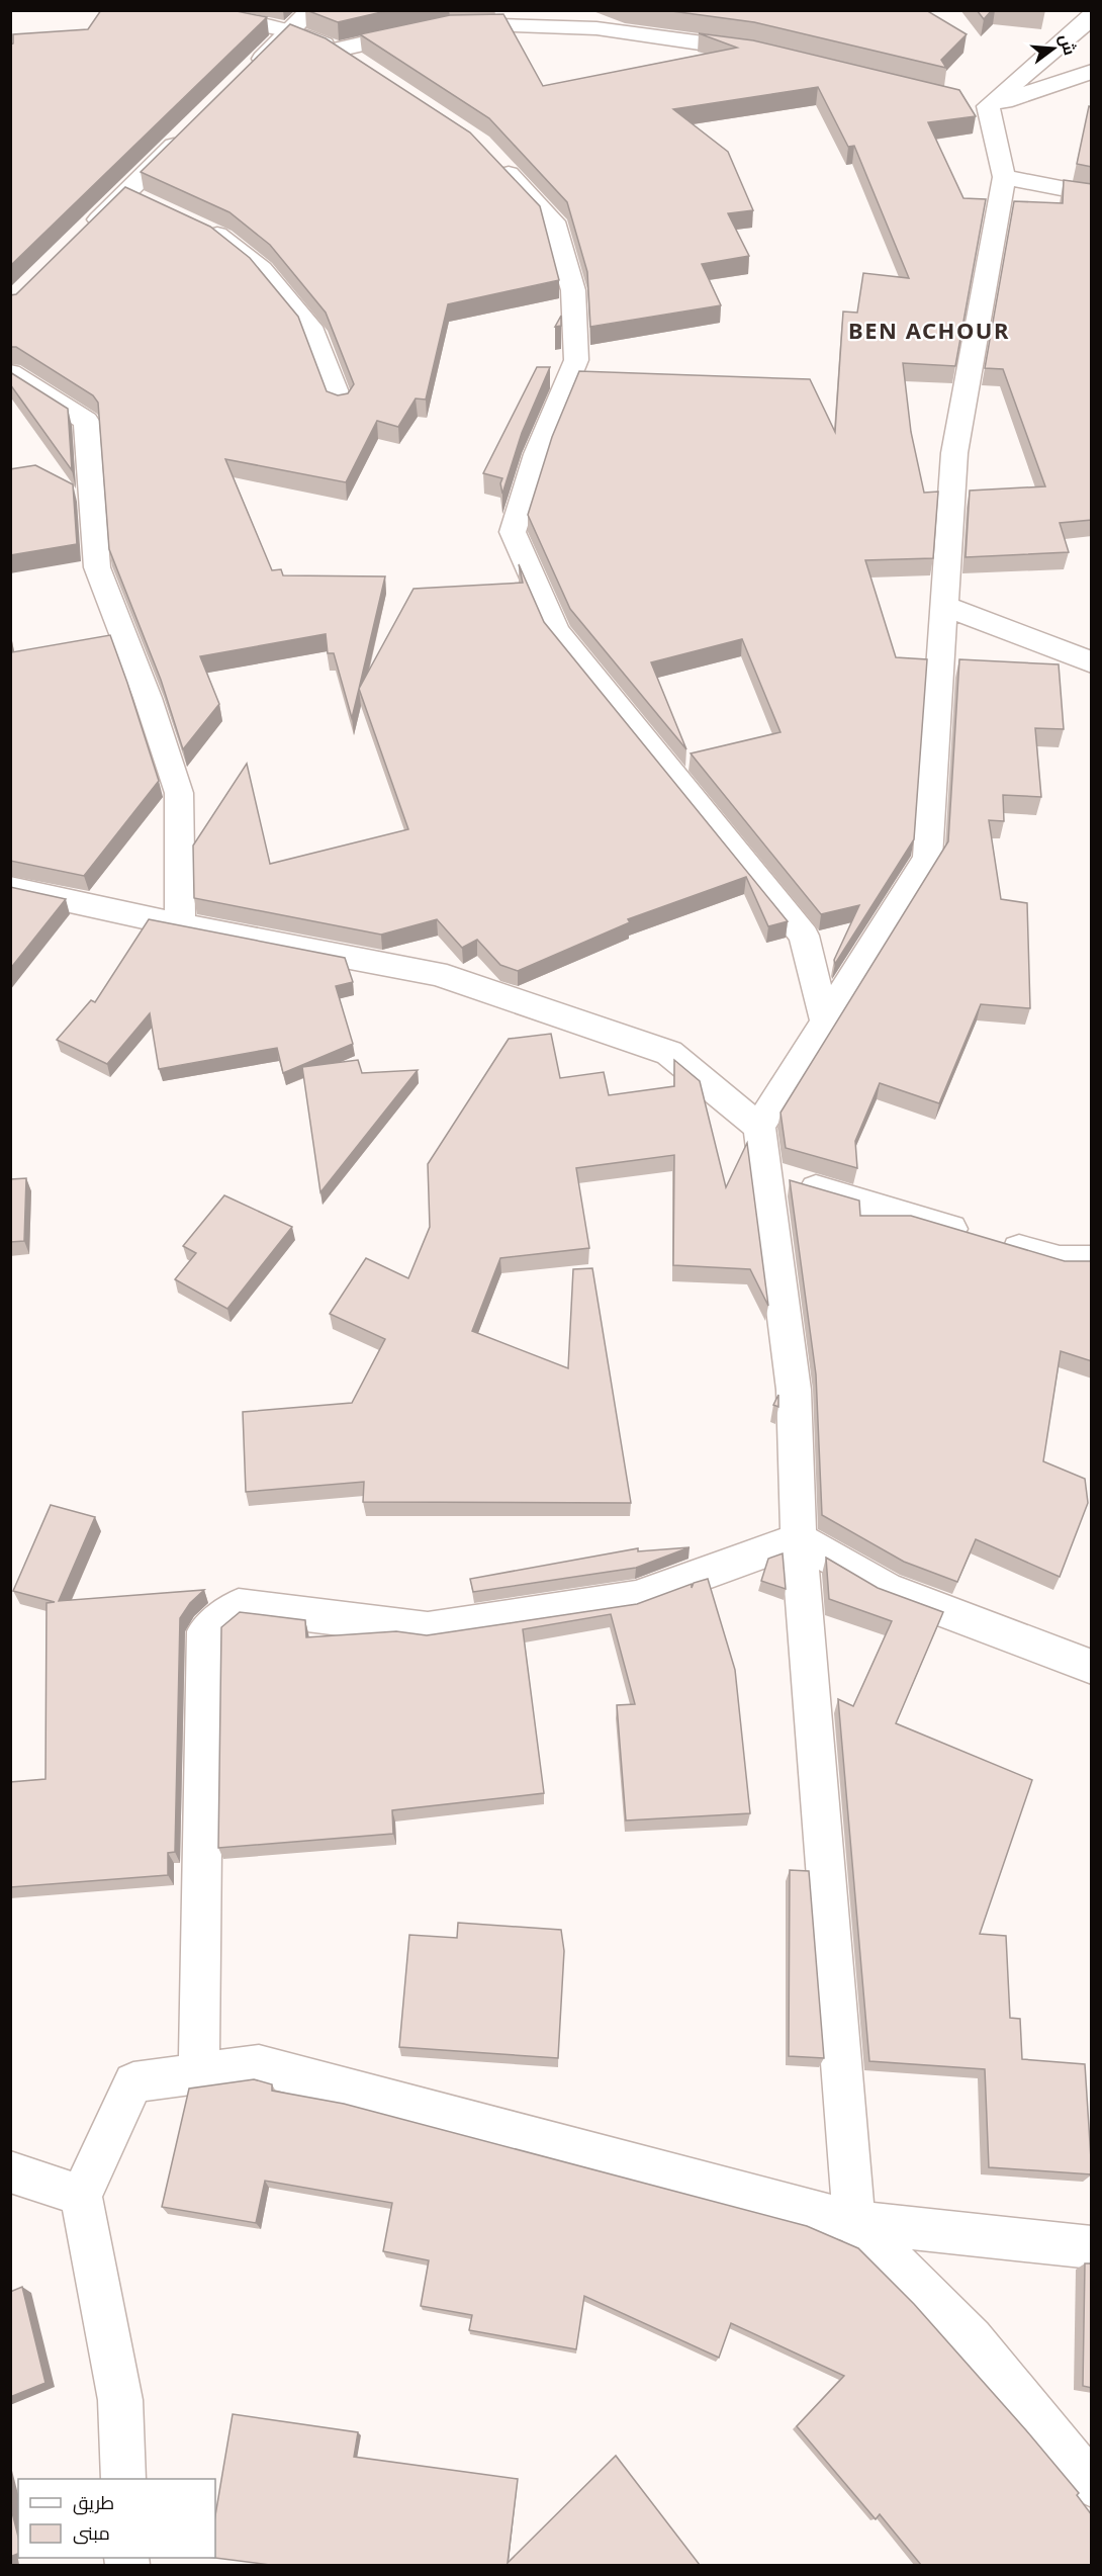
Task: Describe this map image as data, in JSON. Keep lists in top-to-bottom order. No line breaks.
{"districts":["BEN ACHOUR"],"legend":["طريق","مبنى"],"north":"right"}
